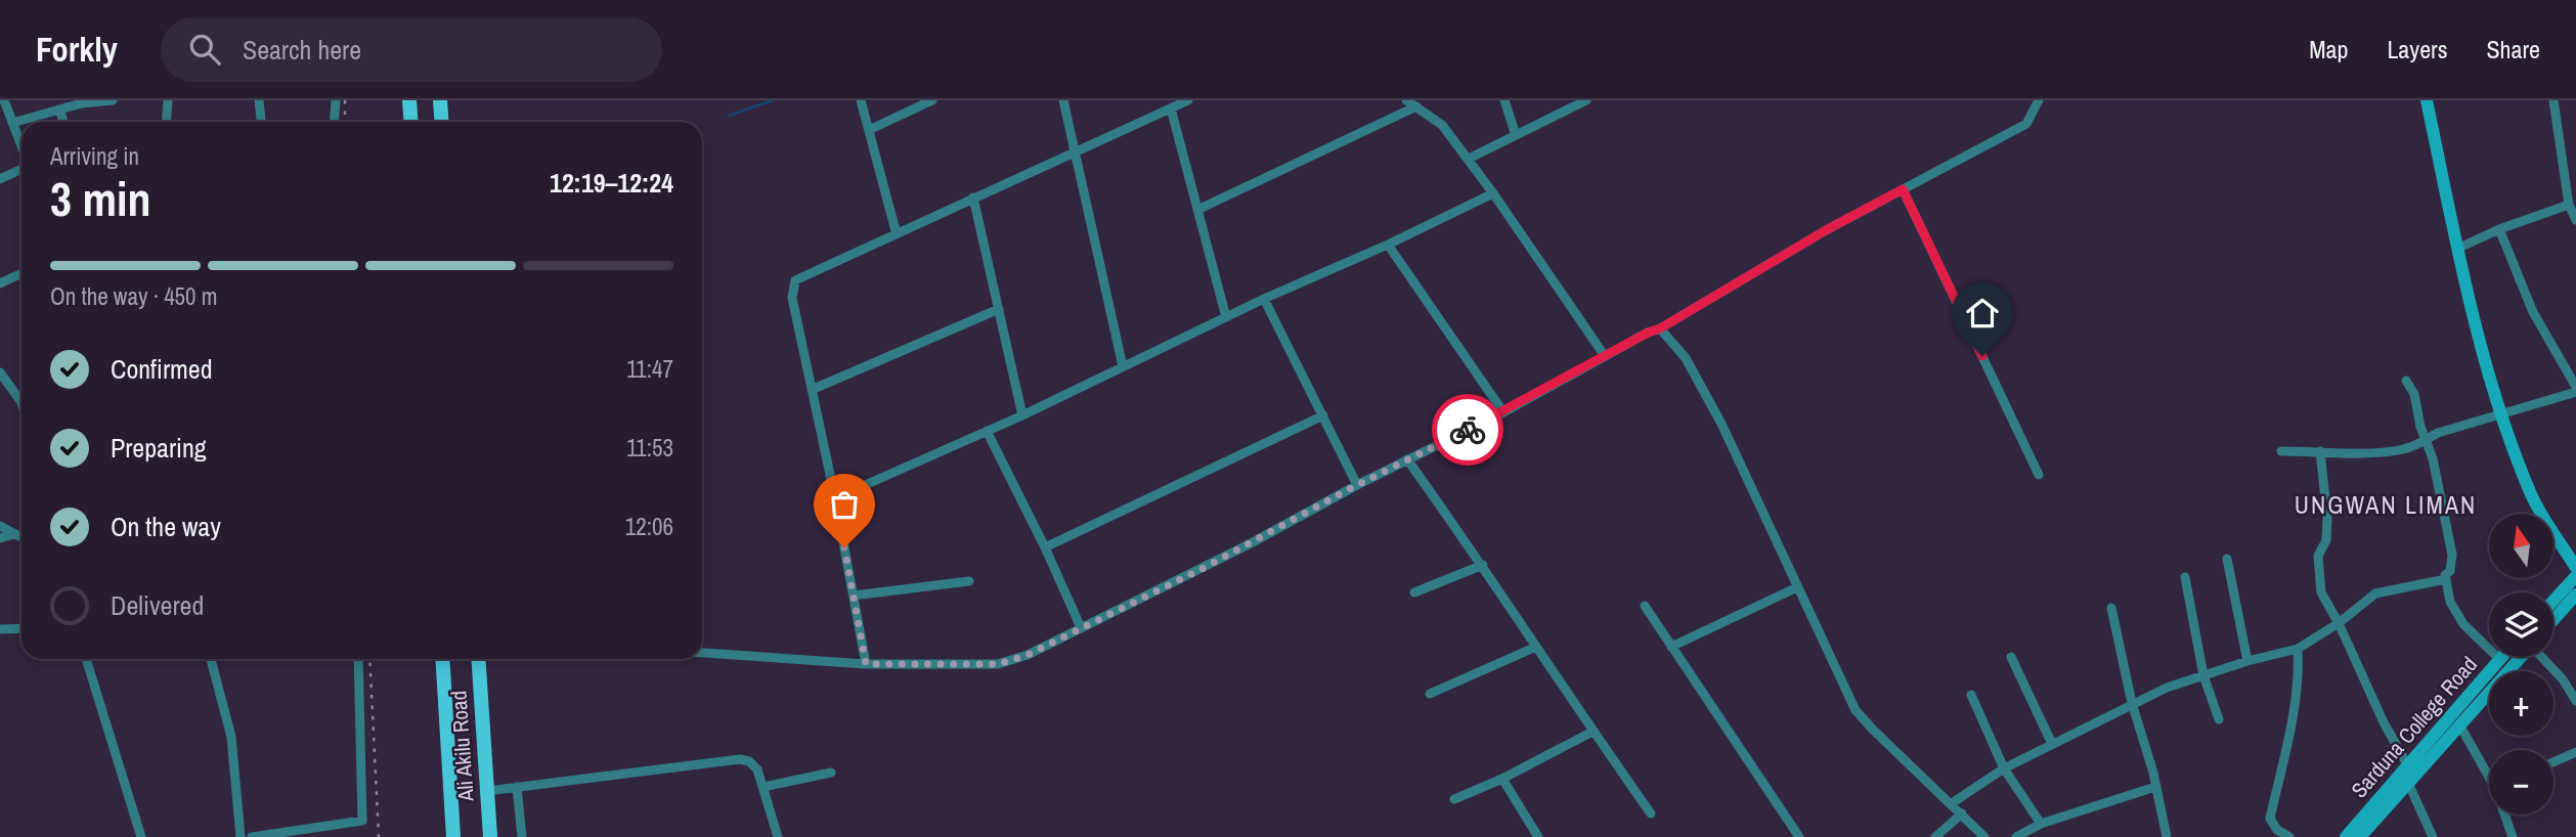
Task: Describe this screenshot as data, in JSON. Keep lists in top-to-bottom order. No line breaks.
{"streets":{"main road":["Ali Akilu Road"],"street":["Sarduna College Road"]},"districts":["UNGWAN LIMAN"],"north":"top","page":{"header":"Forkly","search":"Search here","nav":["Map","Layers","Share"],"heading":["3 min","Arriving in","12:19–12:24"],"bar":"On the way · 450 m","list":[["Confirmed","11:47"],["Preparing","11:53"],["On the way","12:06"],"Delivered"],"map_buttons":["+","−"]}}
